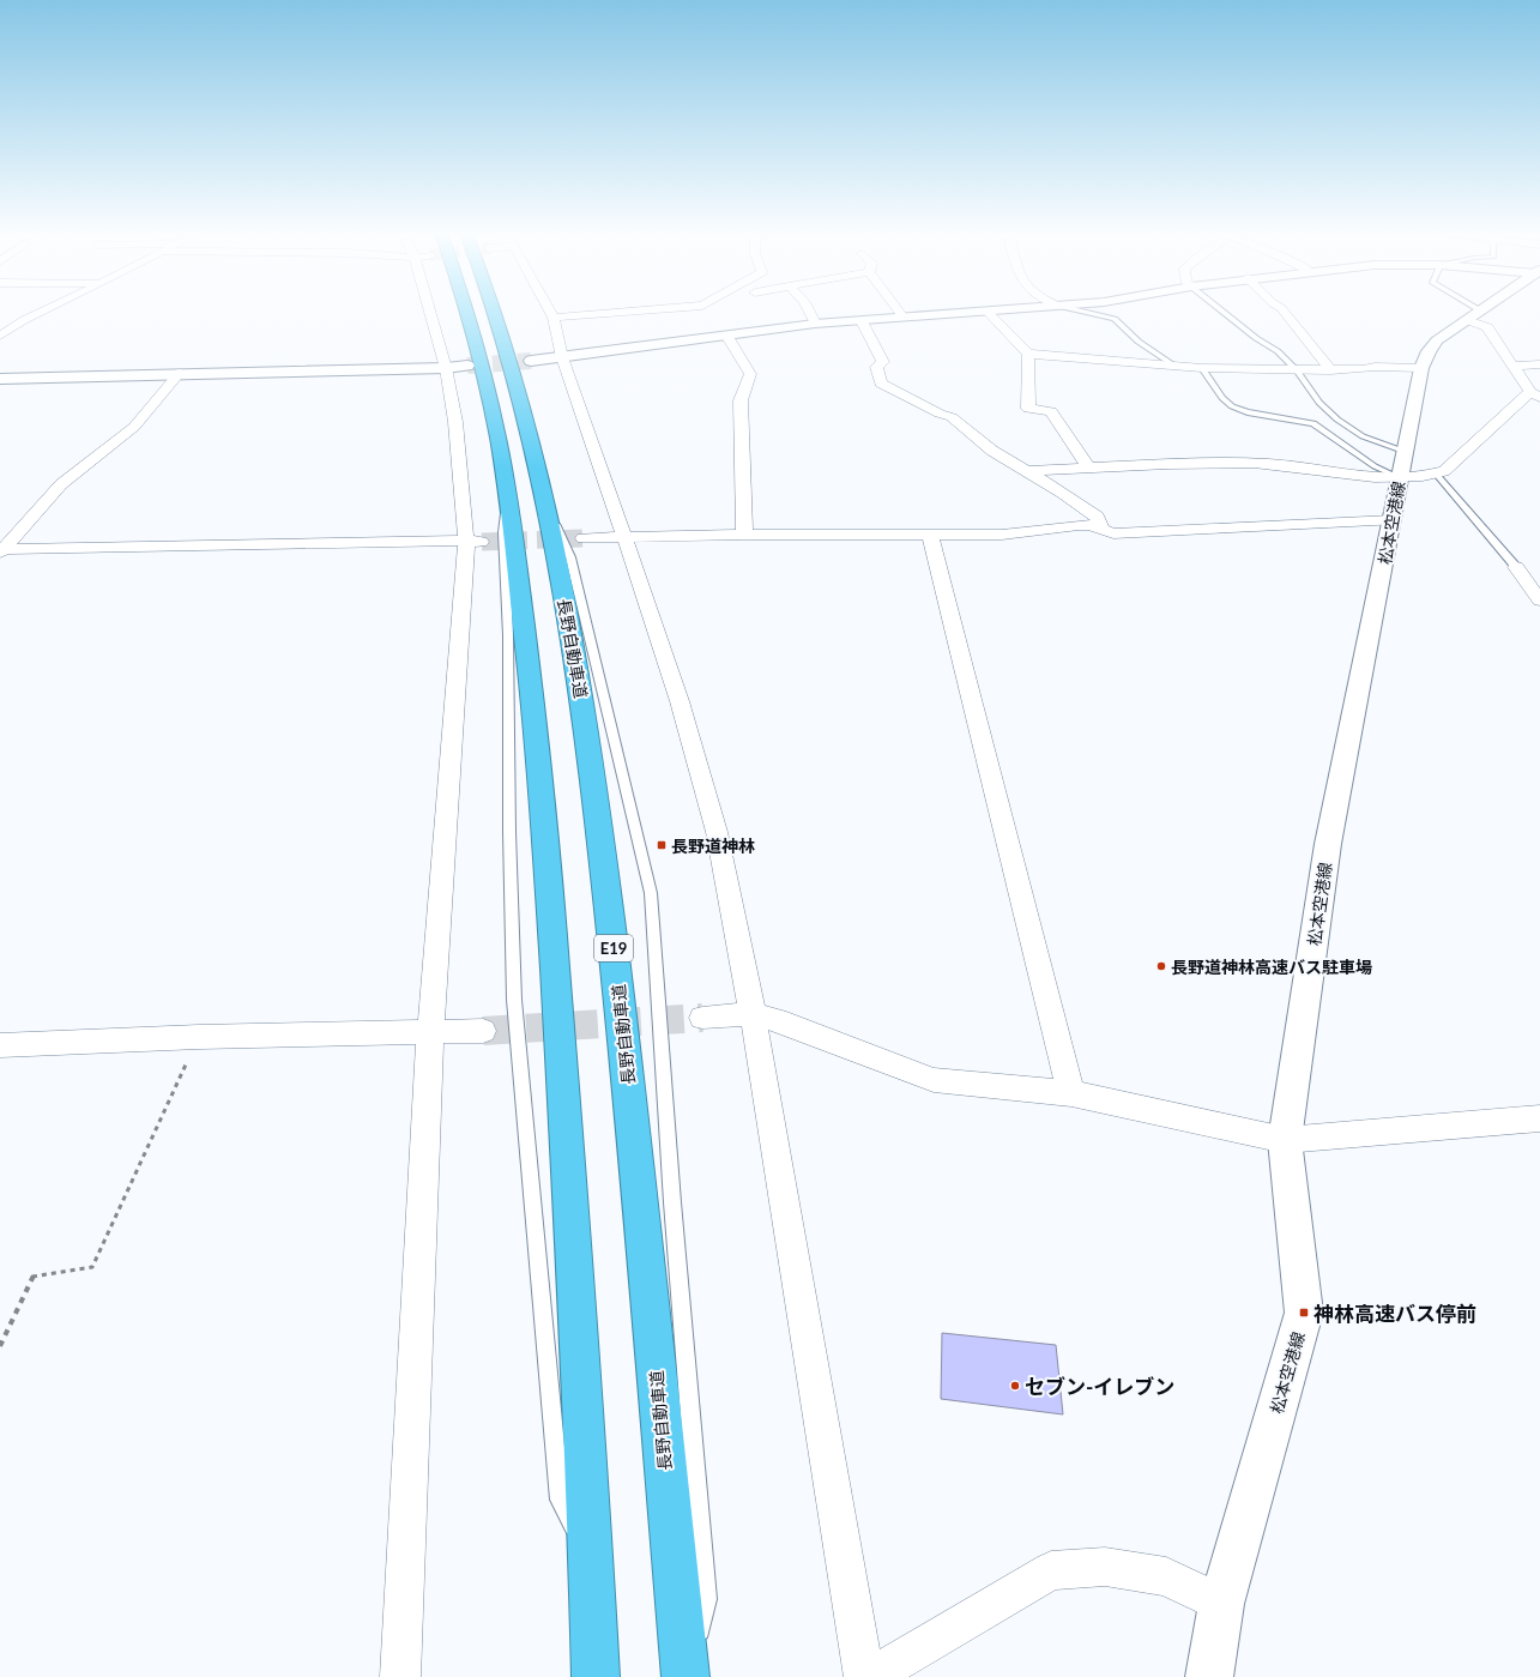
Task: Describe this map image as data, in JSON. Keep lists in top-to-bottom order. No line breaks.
{"streets":{"highway":["長野自動車道","E19"],"street":["松本空港線"]},"places":{"transit":["長野道神林","神林高速バス停前"],"other":["長野道神林高速バス駐車場","セブン-イレブン"]}}
